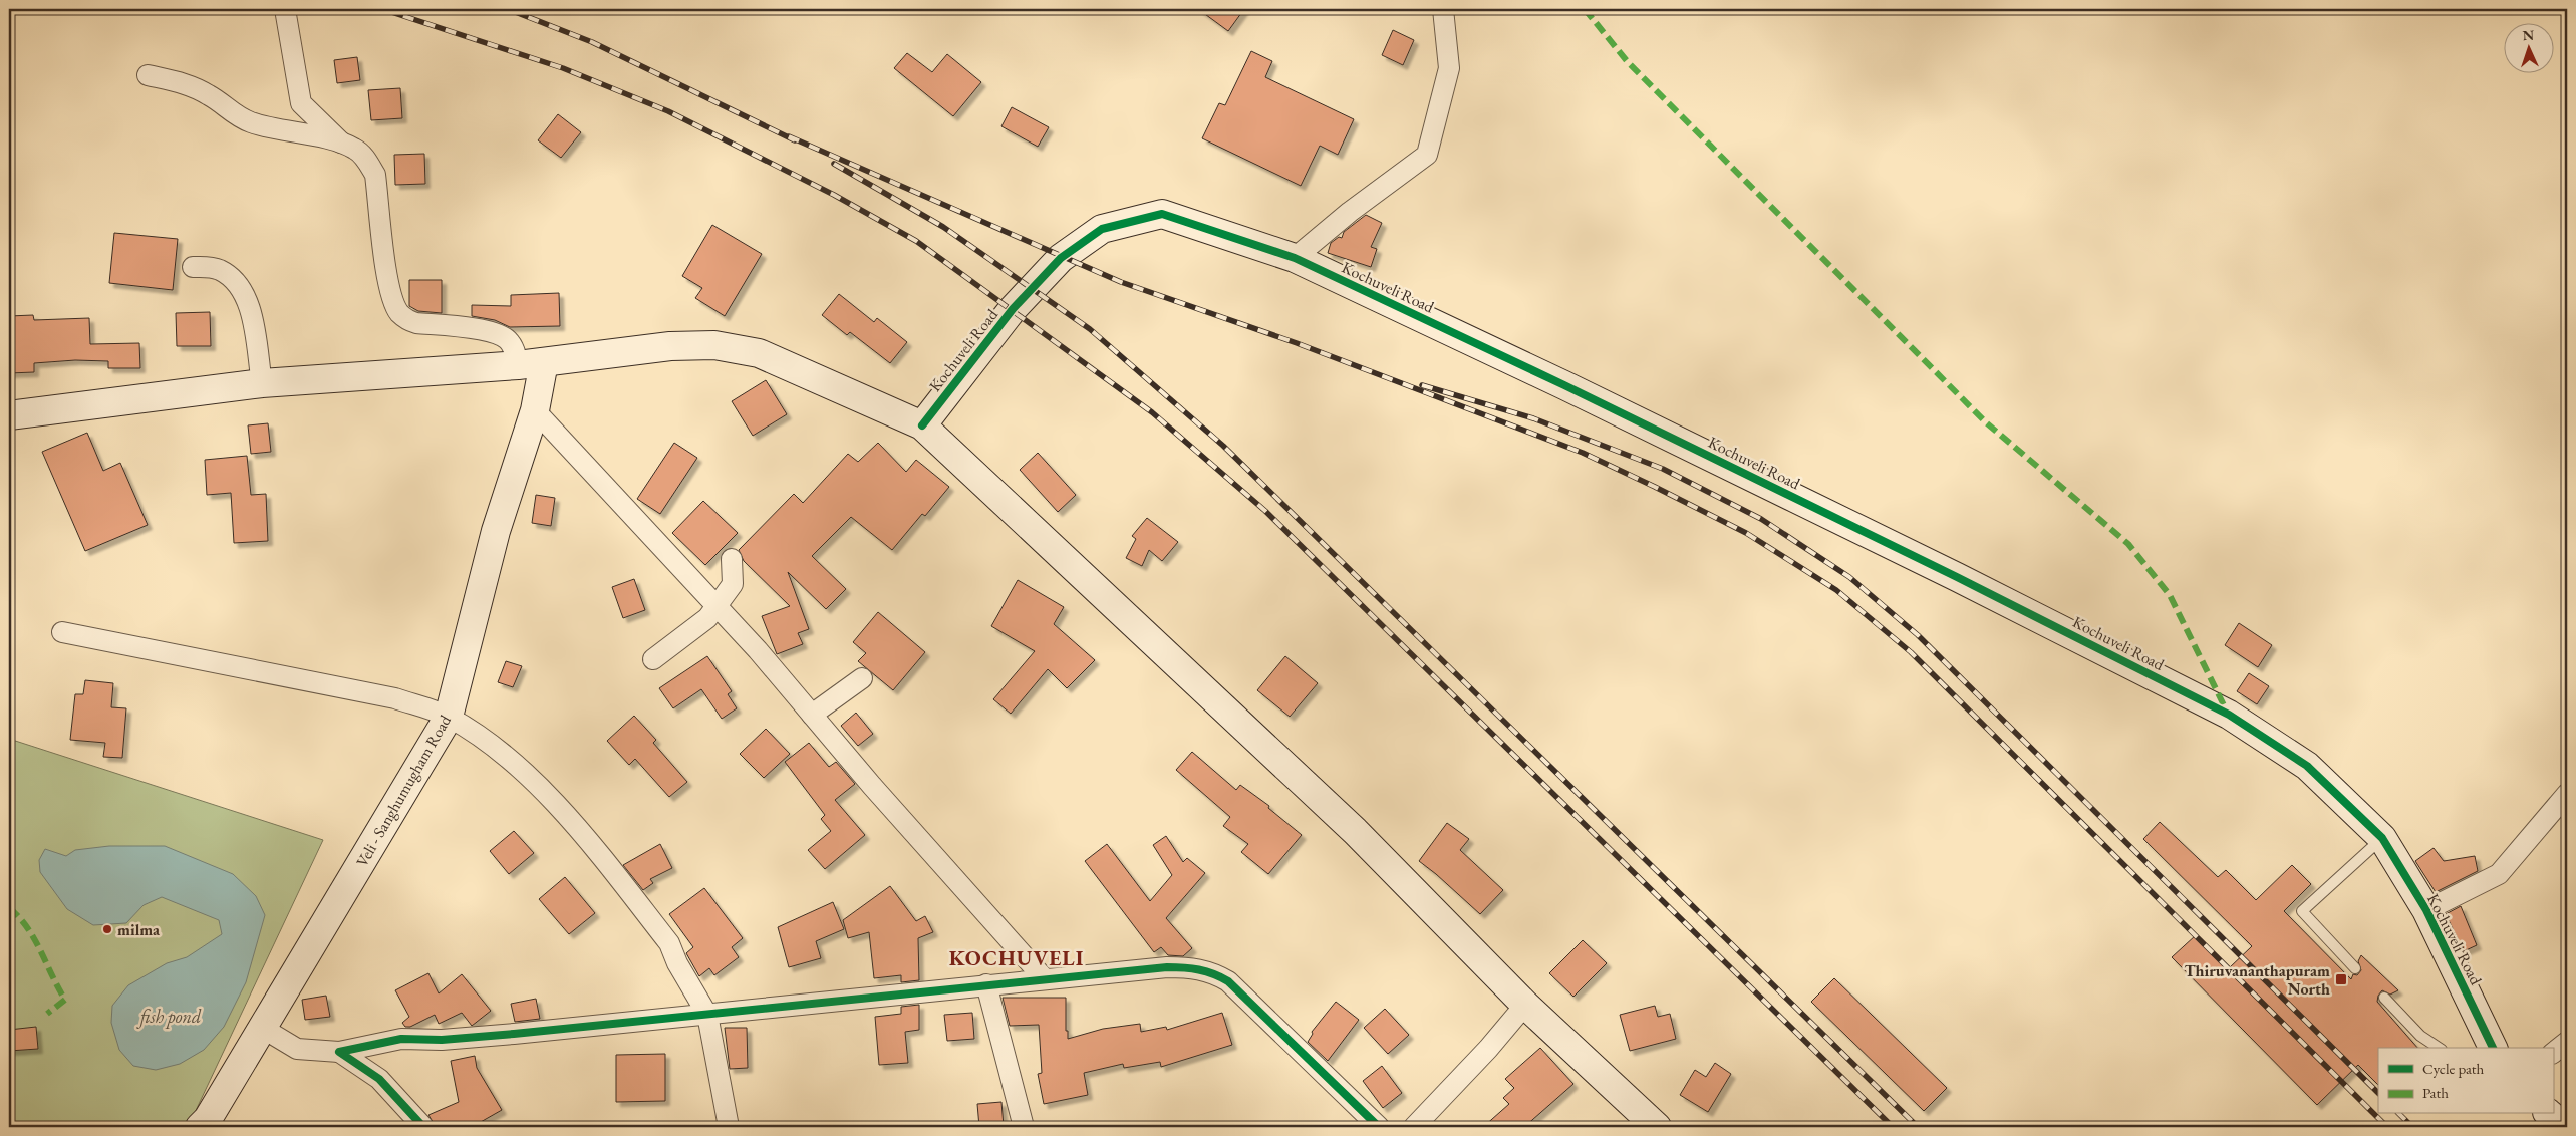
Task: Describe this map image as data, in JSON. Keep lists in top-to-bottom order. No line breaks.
{"streets":{"main road":["Kochuveli Road","Veli - Sanghumugham Road"]},"districts":["KOCHUVELI"],"water":["fish pond"],"places":{"other":["milma"],"transit":["Thiruvananthapuram North"]},"legend":["Cycle path","Path"],"north":"top"}
